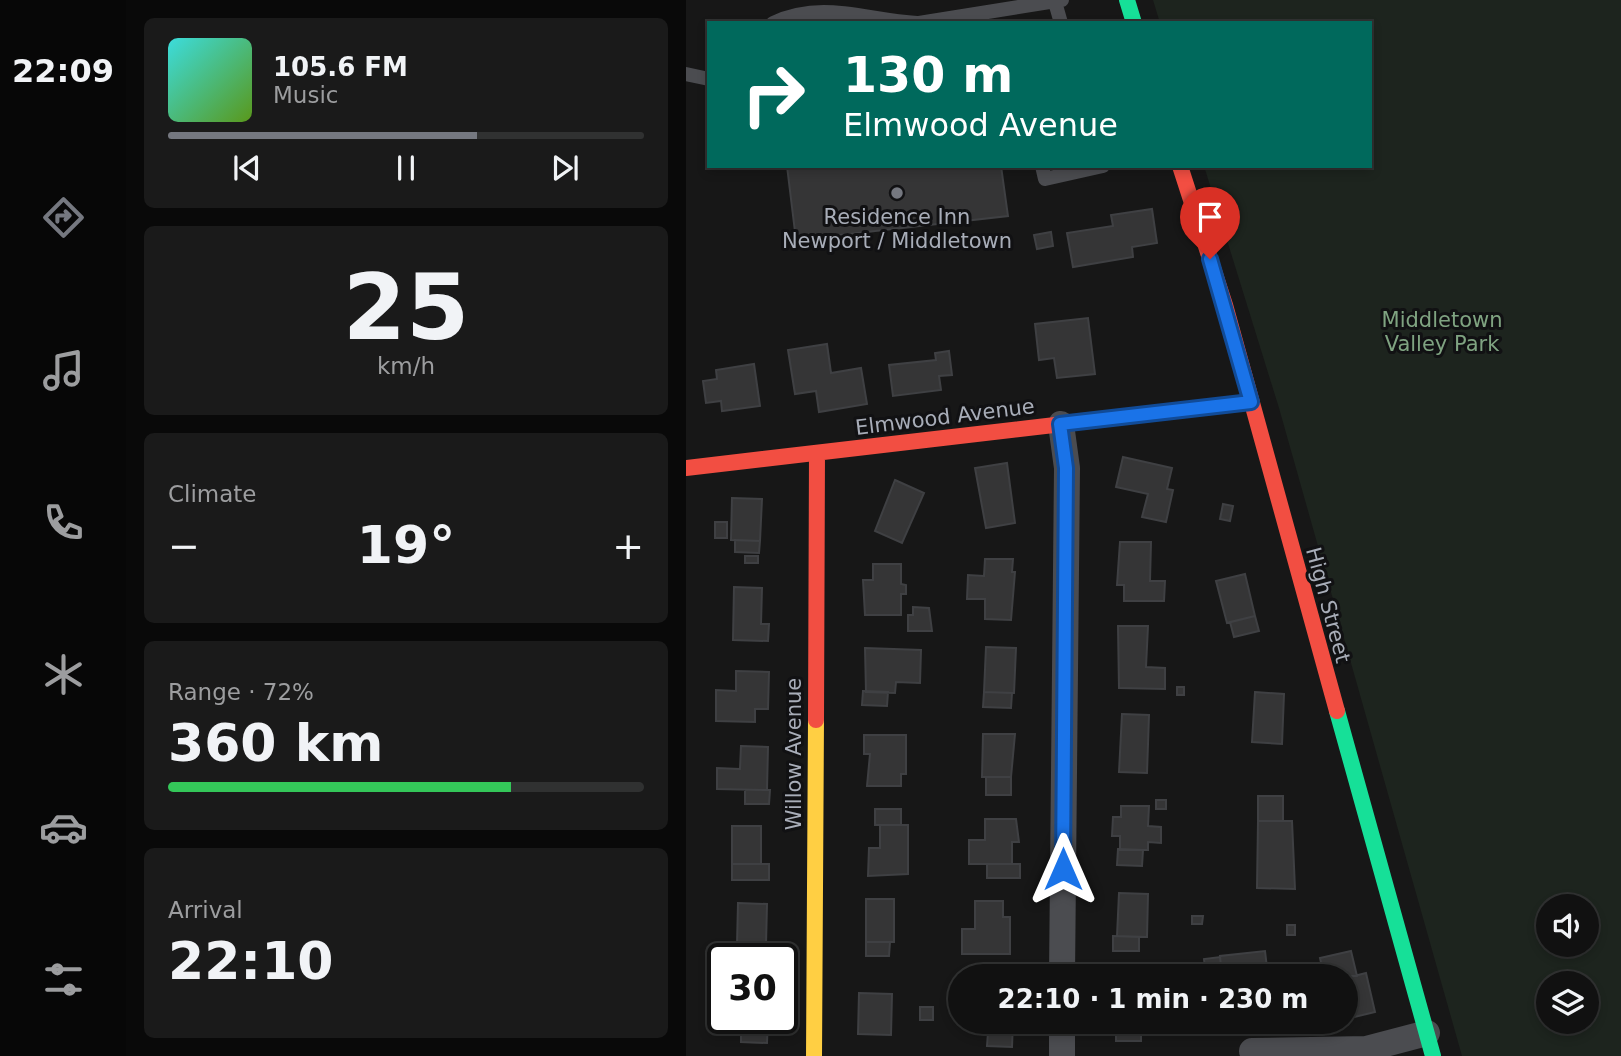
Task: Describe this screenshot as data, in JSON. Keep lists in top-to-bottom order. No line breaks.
{"streets":{"street":["Elmwood Avenue","High Street","Willow Avenue"]},"crossings":[["Elmwood Avenue","High Street"],["Elmwood Avenue","Willow Avenue"]],"parks":["Middletown Valley Park"],"places":["Residence Inn Newport / Middletown"],"page":{"tabs":"22:09","turn":["130 m","Elmwood Avenue"],"song":["105.6 FM","Music"],"tile":[["25","km/h"],"Climate",["Range · 72%","360 km"],["Arrival","22:10"]],"heat":["−","19°","+"],"limit":"30","trip":"22:10 · 1 min · 230 m"}}
